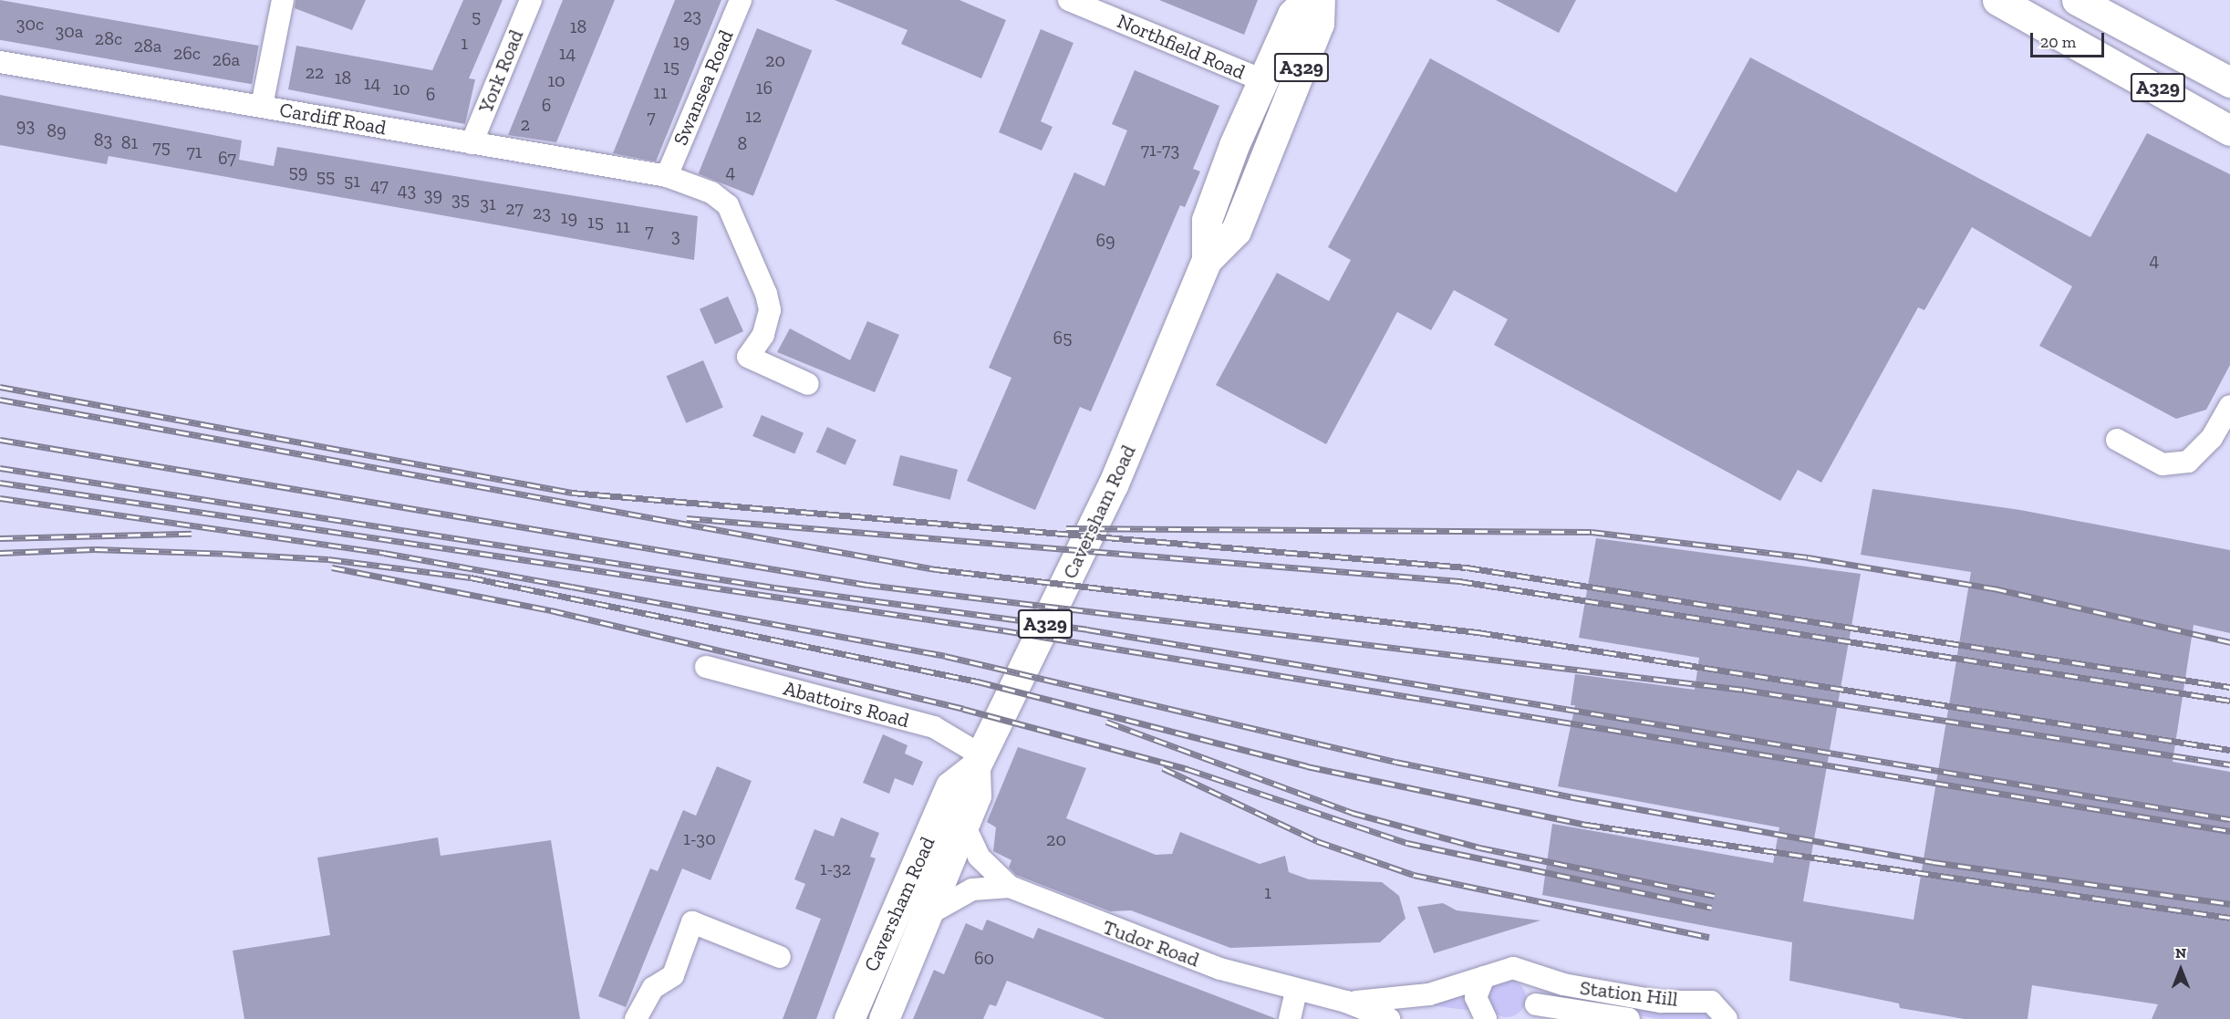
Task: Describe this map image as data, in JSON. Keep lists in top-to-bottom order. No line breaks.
{"streets":{"main road":["A329","Caversham Road"],"street":["Northfield Road","York Road","Swansea Road","Cardiff Road","Abattoirs Road","Tudor Road","Station Hill"]},"crossings":[["Northfield Road","Caversham Road"],["A329","Caversham Road"],["A329","Abattoirs Road"],["A329","Tudor Road"],["York Road","Cardiff Road"],["Swansea Road","Cardiff Road"],["Caversham Road","Abattoirs Road"],["Caversham Road","Tudor Road"],["Tudor Road","Station Hill"]],"house_numbers":["23","5","30c","18","30a","28c","19","1","28a","26c","14","26a","20","15","22","18","10","14","16","10","11","6","6","12","7","2","93","89","83","81","8","75","71-73","71","67","59","4","55","51","47","43","39","35","31","27","23","19","15","11","7","3","69","4","65","1-30","20","1-32","1","60"],"scale_bar":"20 m","north":"top"}
